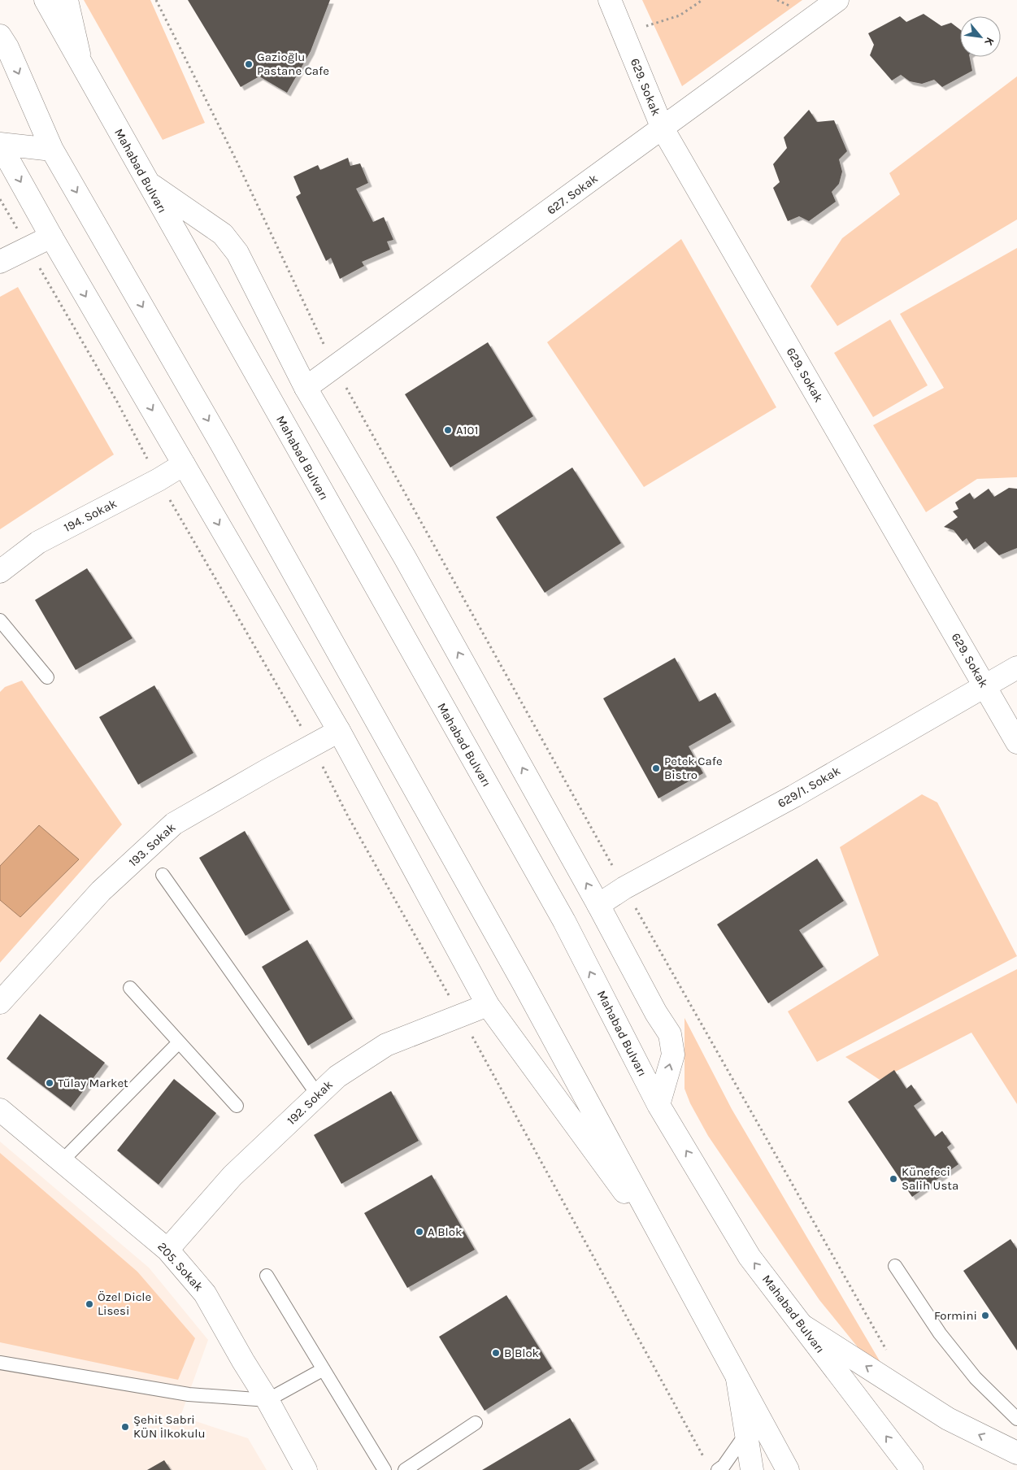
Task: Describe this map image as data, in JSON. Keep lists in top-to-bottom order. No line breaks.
{"streets":{"main road":["629. Sokak","Mahabad Bulvarı","627. Sokak","194. Sokak","629/1. Sokak","193. Sokak","192. Sokak","205. Sokak"]},"crossings":[["629. Sokak","627. Sokak"],["629. Sokak","629/1. Sokak"],["192. Sokak","205. Sokak"]],"places":["Gazioğlu Pastane Cafe","A101","Petek Cafe Bistro","Tülay Market","Künefeci Salih Usta","A Blok","Özel Dicle Lisesi","Formini","B Blok","Şehit Sabri KÜN İlkokulu"],"north":"bottom right"}
